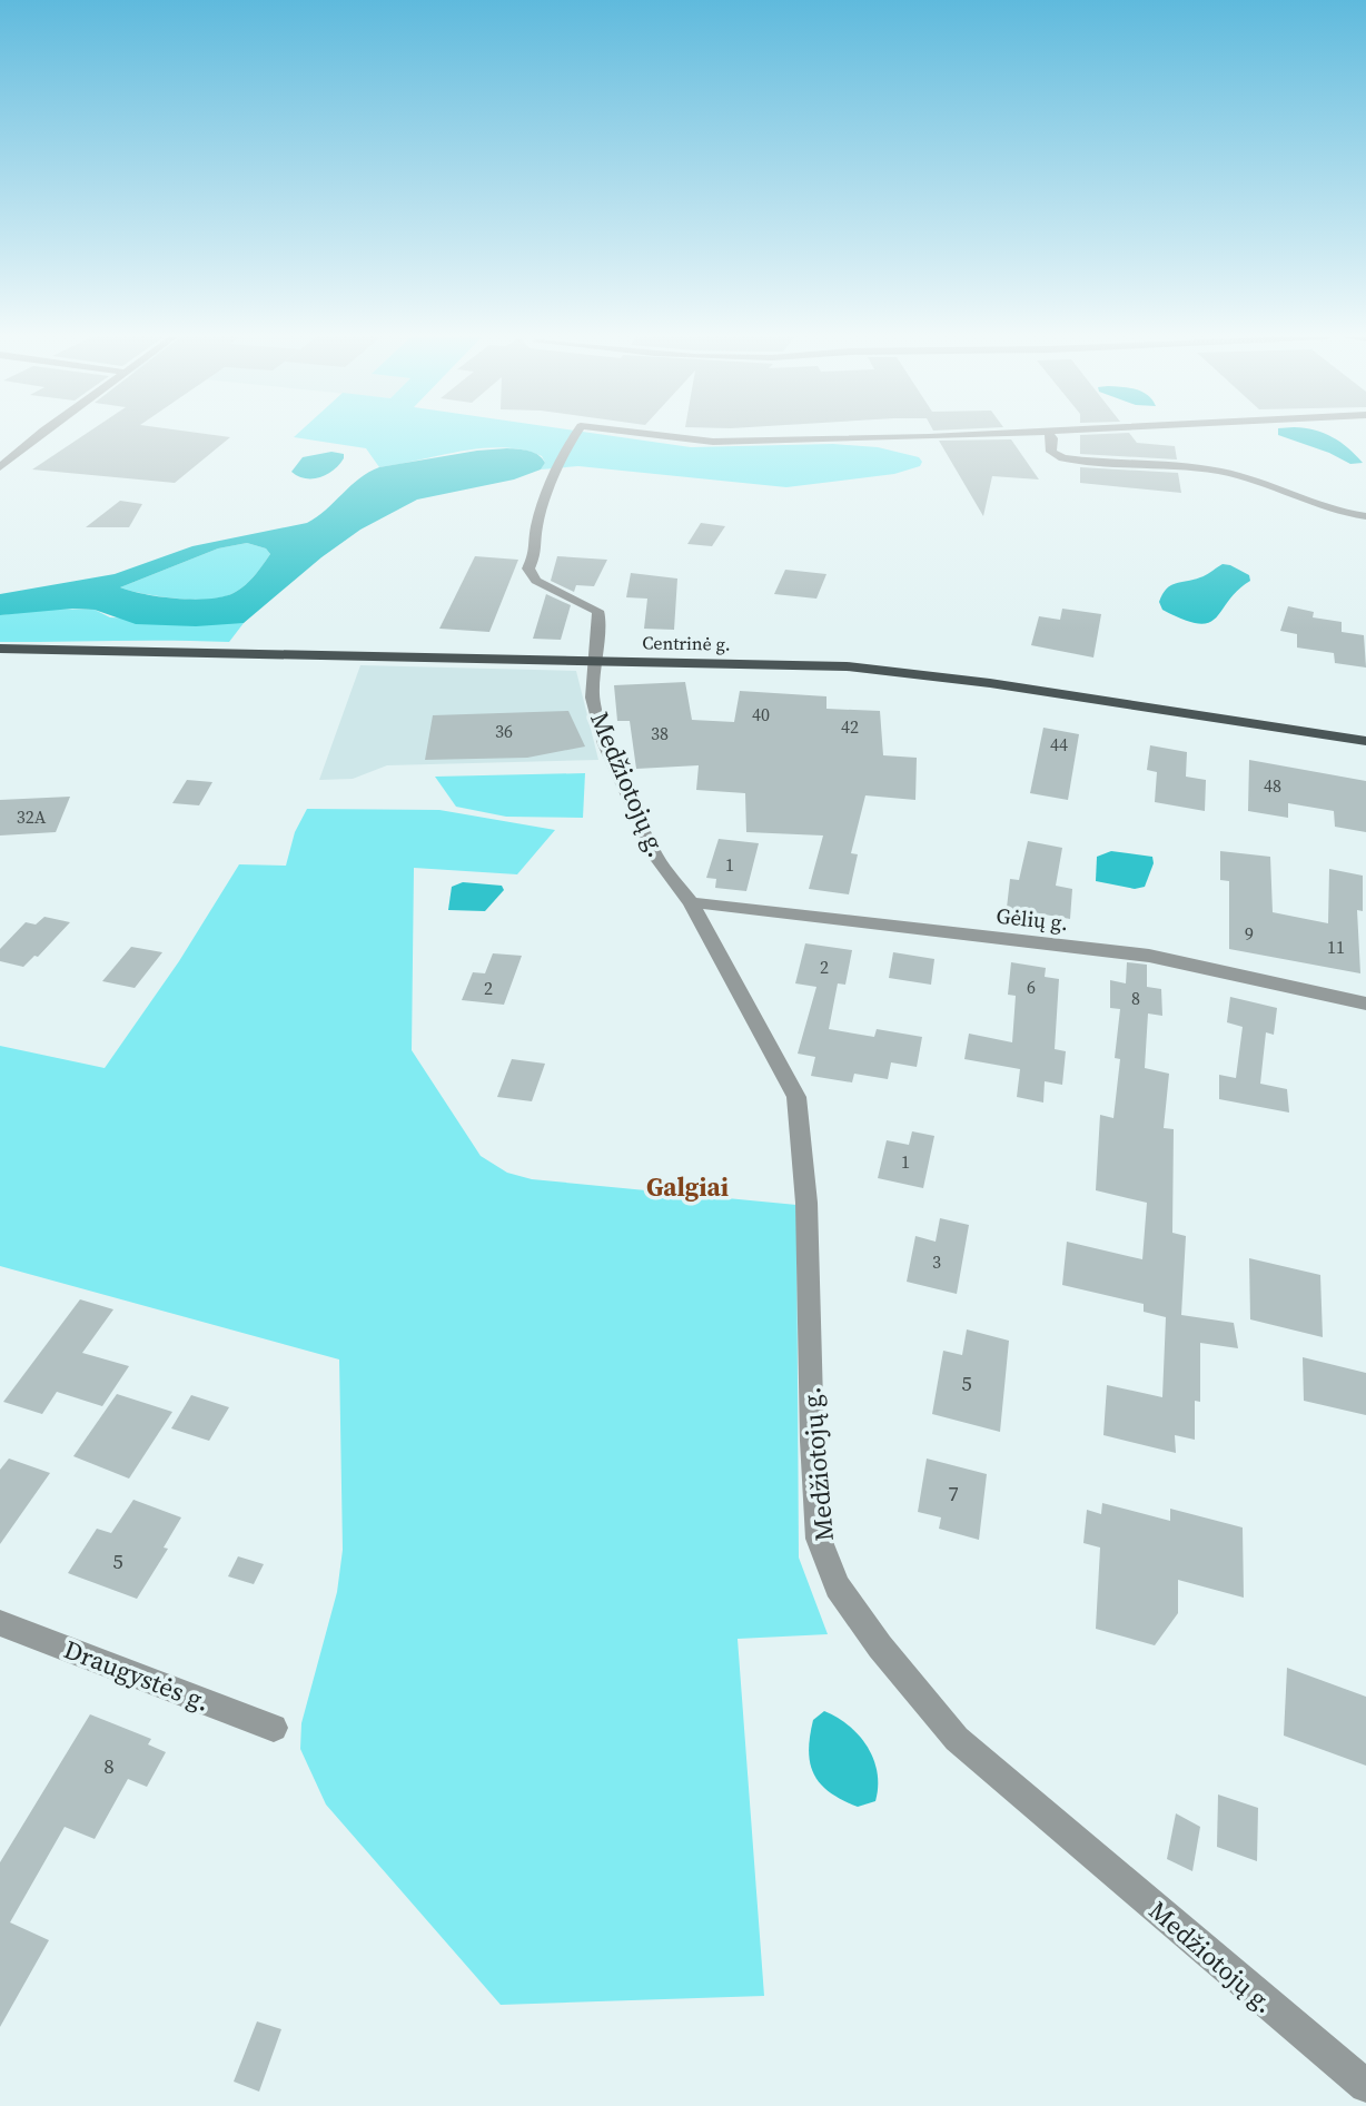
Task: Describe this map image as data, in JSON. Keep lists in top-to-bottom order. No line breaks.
{"streets":{"main road":["Centrinė g."],"street":["Medžiotojų g.","Gėlių g.","Draugystės g."]},"crossings":[["Centrinė g.","Medžiotojų g."],["Medžiotojų g.","Gėlių g."]],"districts":["Galgiai"],"house_numbers":["40","42","36","38","44","48","32A","1","9","11","2","6","2","8","1","3","5","7","5","8"]}
